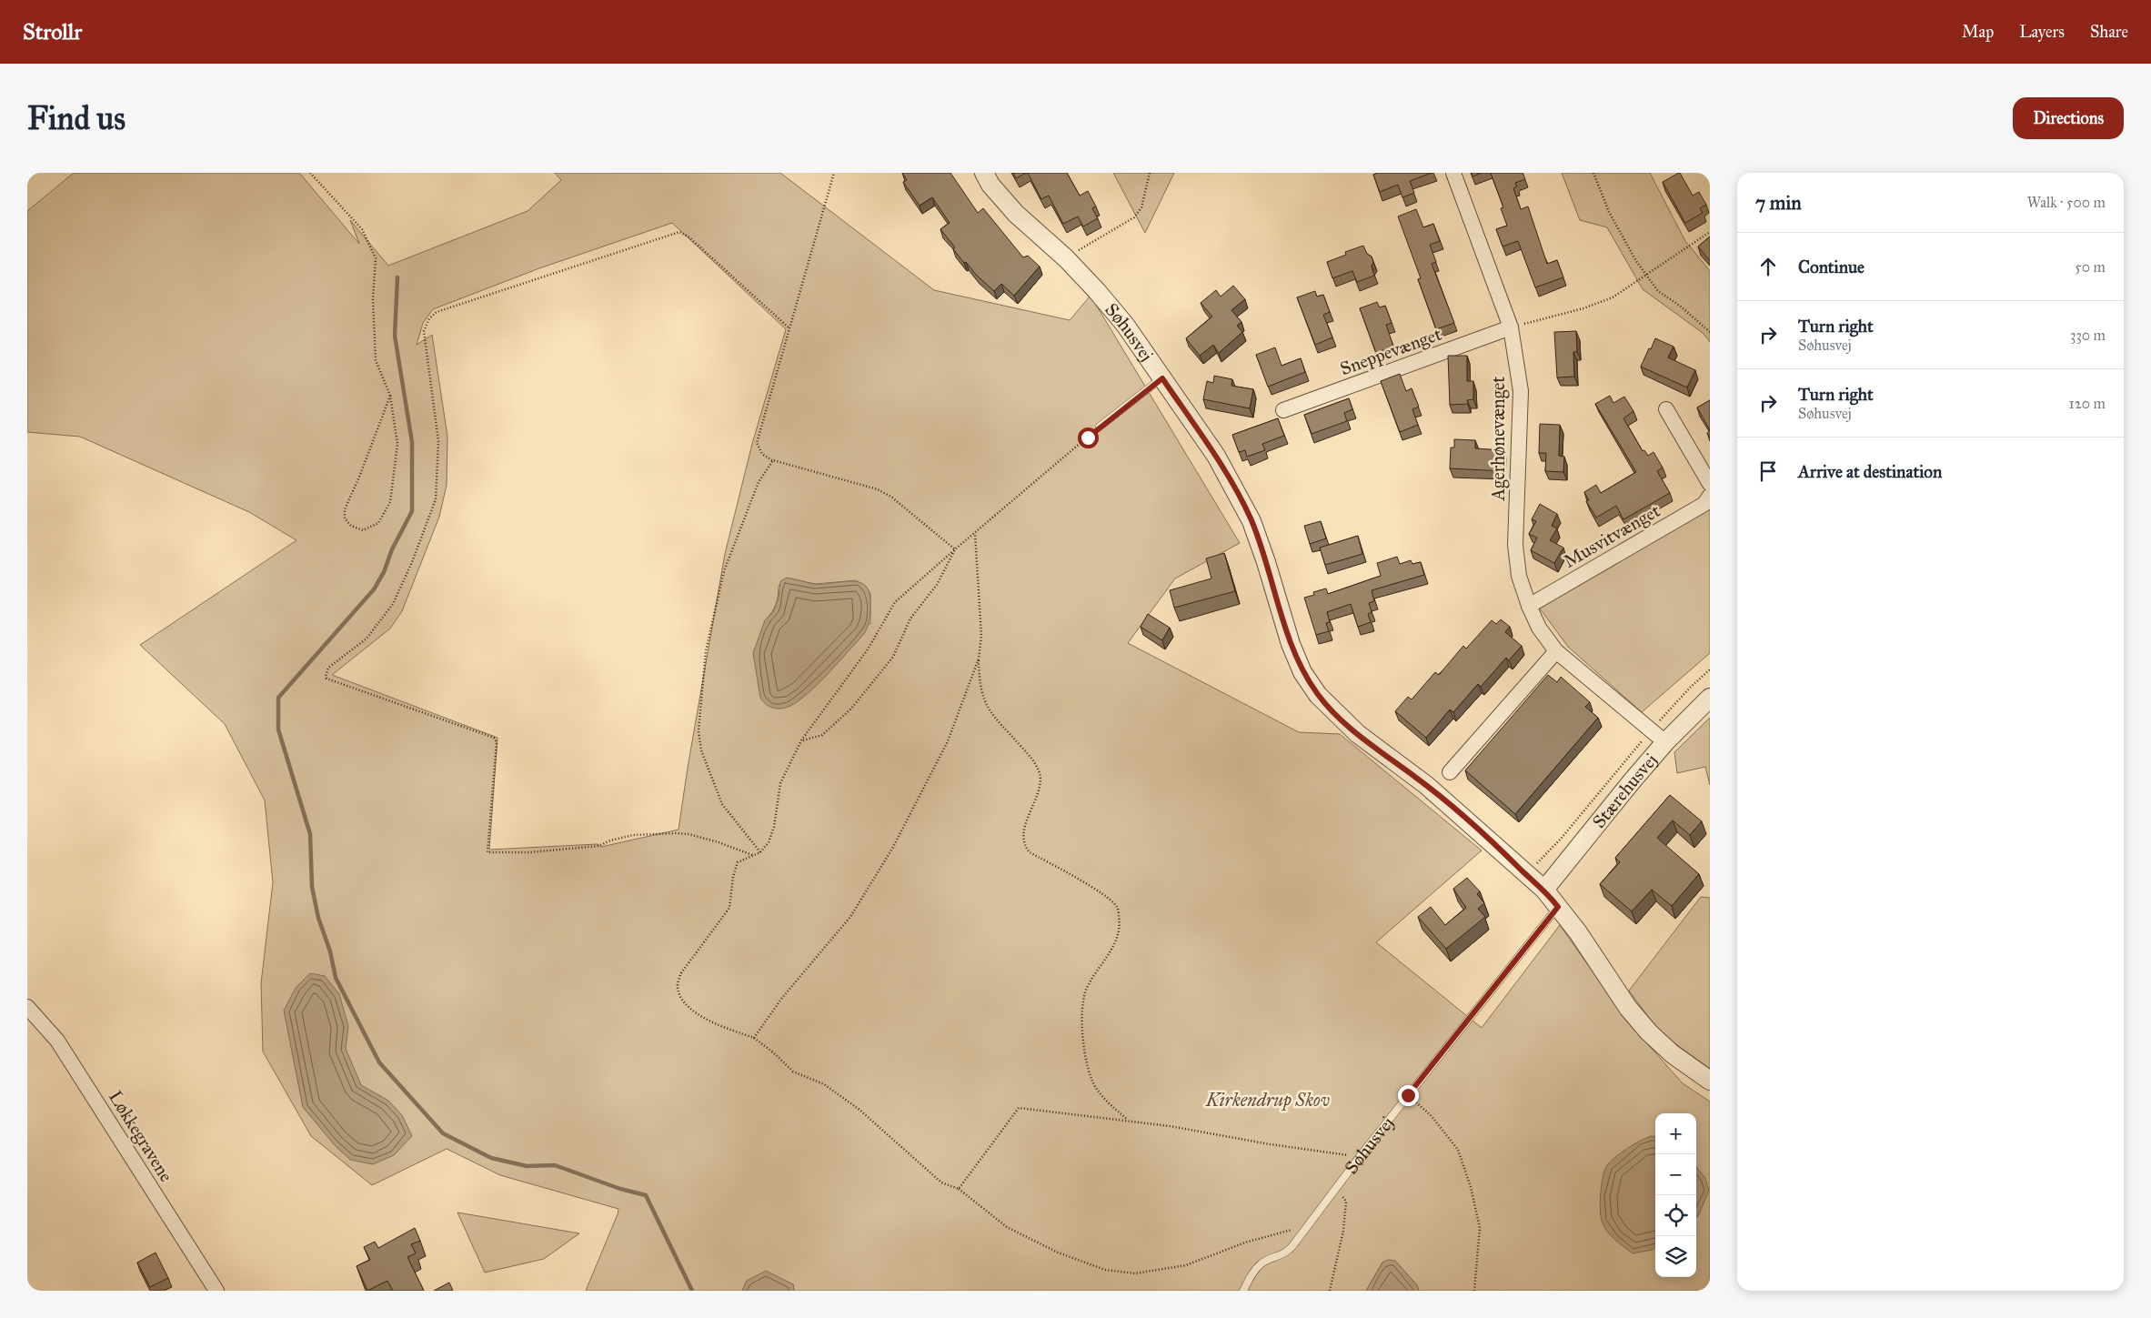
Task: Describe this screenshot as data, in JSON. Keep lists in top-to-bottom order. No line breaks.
{"streets":{"street":["Søhusvej","Sneppevænget","Agerhønevænget","Musvitvænget","Stærehusvej","Løkkegravene"]},"crossings":[["Søhusvej","Stærehusvej"],["Sneppevænget","Agerhønevænget"],["Agerhønevænget","Musvitvænget"],["Agerhønevænget","Stærehusvej"]],"parks":["Kirkendrup Skov"],"page":{"header":"Strollr","nav":["Map","Layers","Share"],"buttons":"Directions","title":"Find us","heading":["7 min","Walk · 500 m"],"list":[["Continue","50 m"],["Turn right","Søhusvej","330 m"],["Turn right","Søhusvej","120 m"],"Arrive at destination"],"map_buttons":["+","−"]}}
